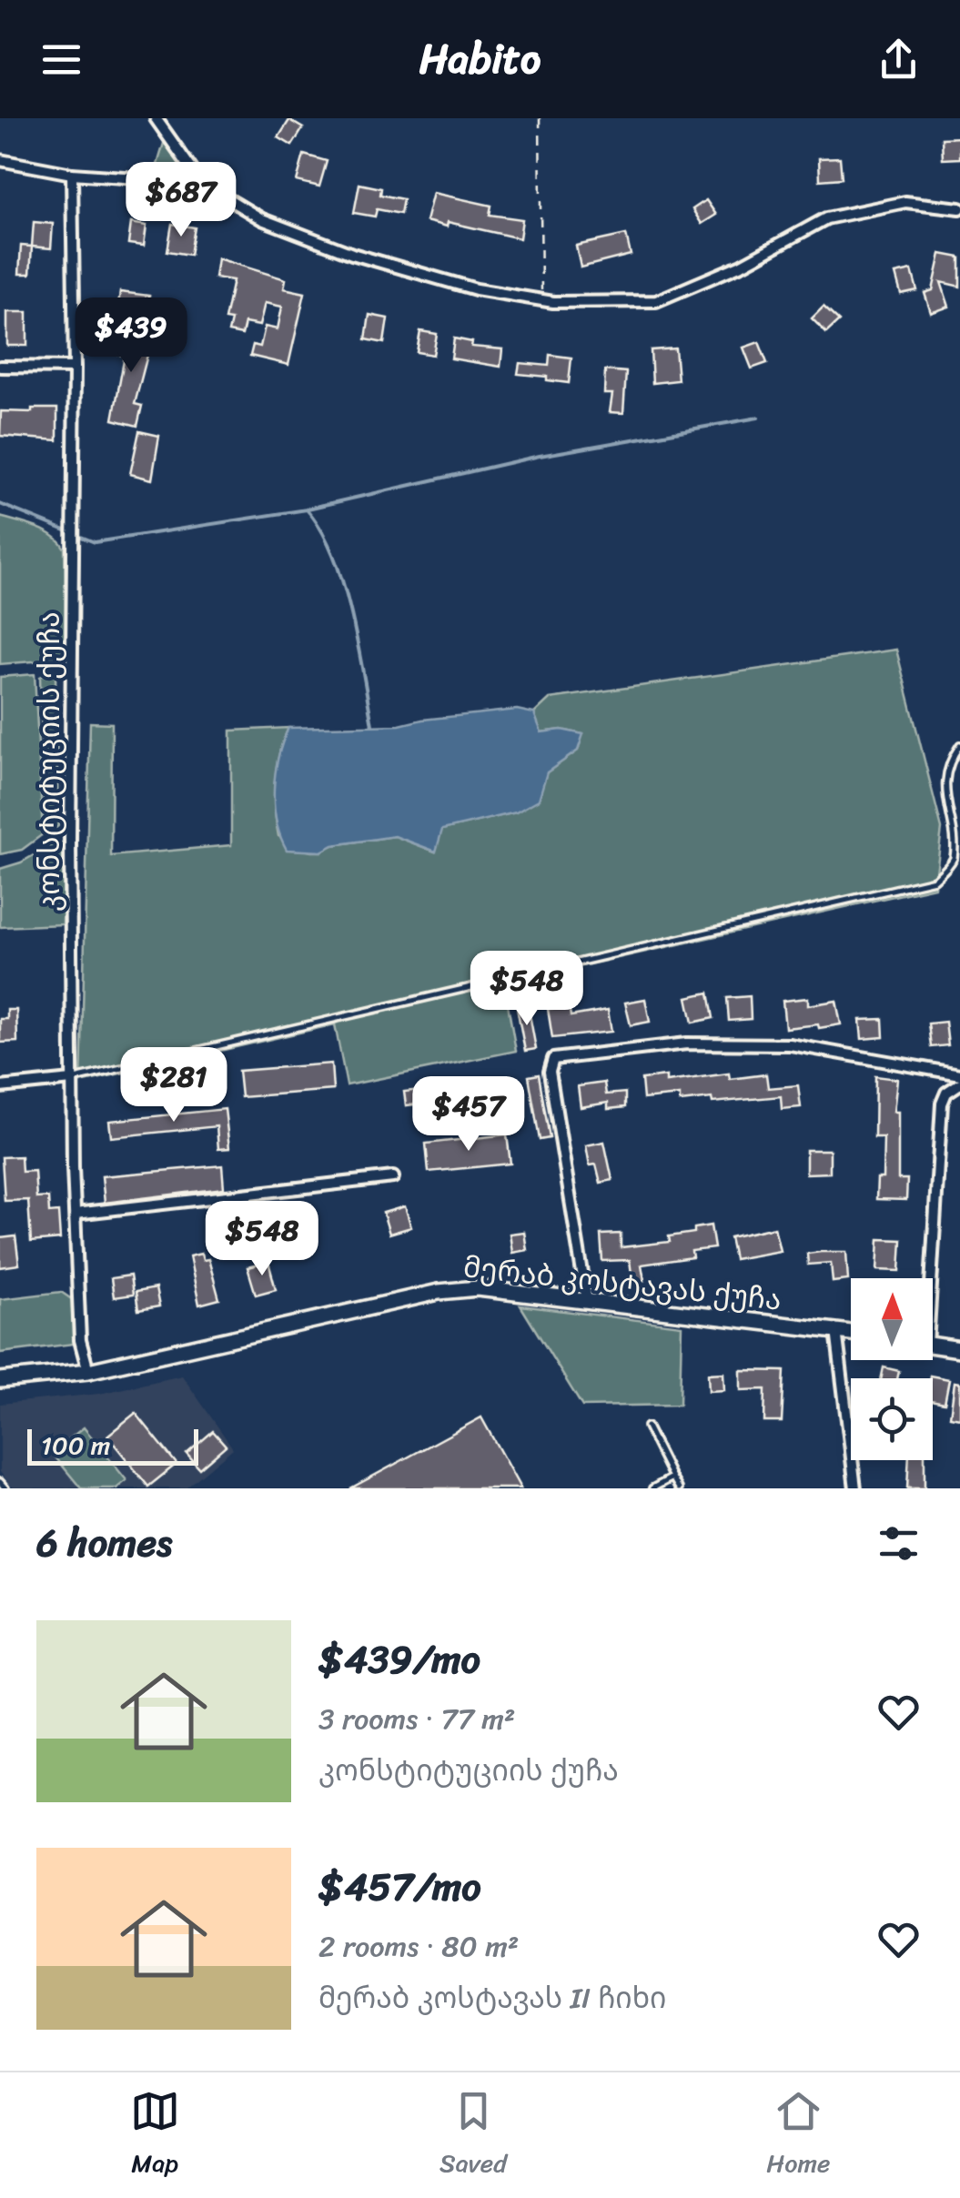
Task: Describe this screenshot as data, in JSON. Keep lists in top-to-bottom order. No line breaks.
{"streets":{"main road":["მერაბ კოსტავას ქუჩა"],"street":["კონსტიტუციის ქუჩა"]},"crossings":[["კონსტიტუციის ქუჩა","მერაბ კოსტავას ქუჩა"]],"scale_bar":"100 m","north":"top","page":{"header":"Habito","price":["$687","$439","$548","$281","$457","$548"],"scale":"100 m","heading":"6 homes","list":[{"name":"$439/mo","note":"3 rooms · 77 m² · კონსტიტუციის ქუჩა"},{"name":"$457/mo","note":"2 rooms · 80 m² · მერაბ კოსტავას II ჩიხი"}],"tabs":["Map","Saved","Home"]}}
